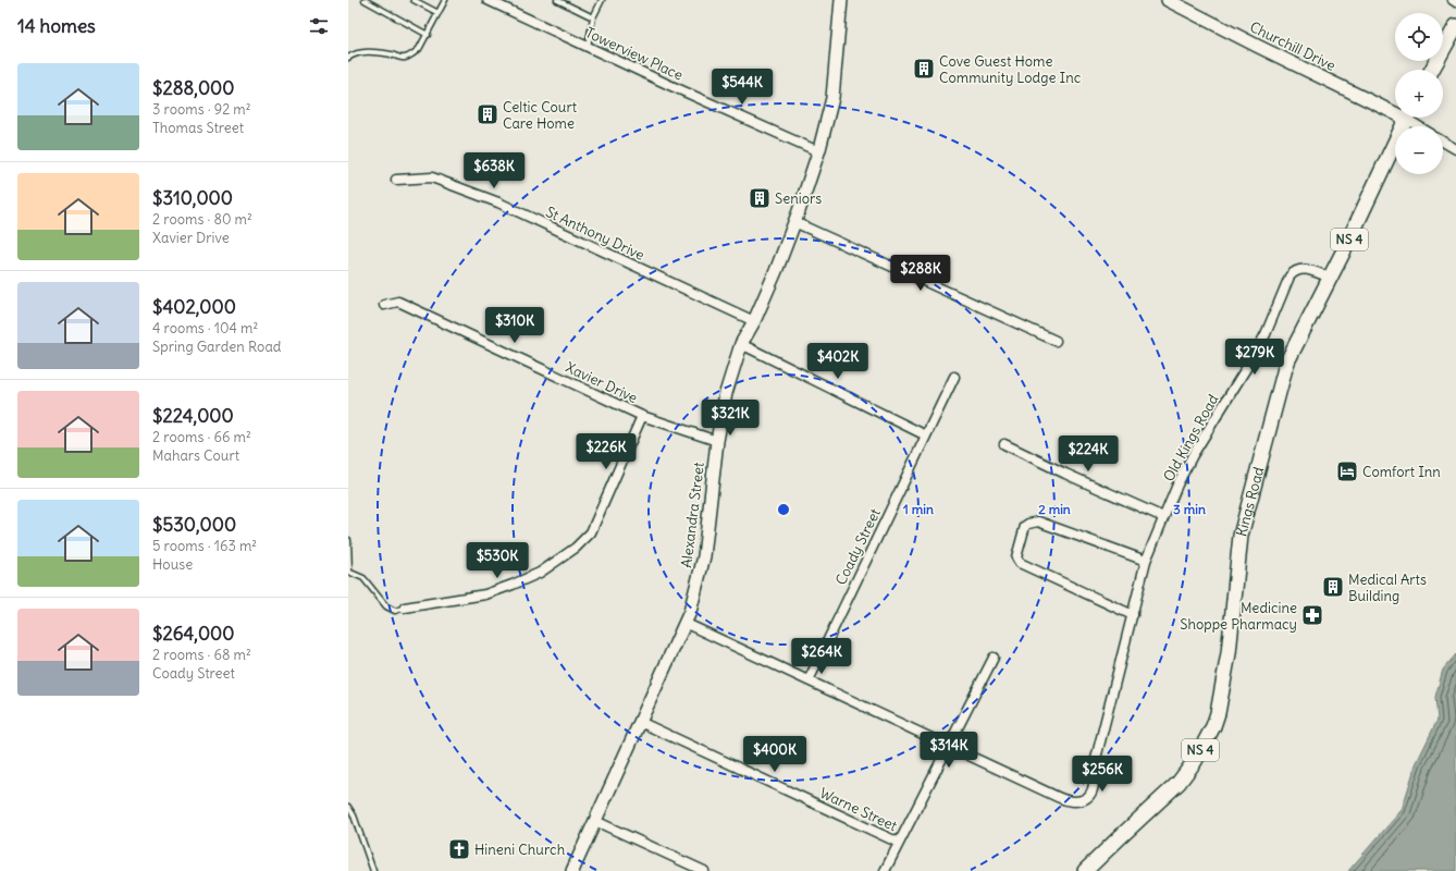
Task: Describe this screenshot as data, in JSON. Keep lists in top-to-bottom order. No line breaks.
{"streets":{"main road":["Churchill Drive","NS 4","Kings Road","Alexandra Street"],"street":["Towerview Place","St Anthony Drive","Xavier Drive","Old Kings Road","Coady Street","Warne Street"]},"crossings":[["Towerview Place","Alexandra Street"],["St Anthony Drive","Alexandra Street"],["Xavier Drive","Alexandra Street"],["Old Kings Road","Kings Road"],["Old Kings Road","Alexandra Street"],["Old Kings Road","Coady Street"],["Alexandra Street","Warne Street"]],"places":{"building":["Cove Guest Home Community Lodge Inc","Celtic Court Care Home","Seniors","Medical Arts Building"],"hotel":["Comfort Inn"],"pharmacy":["Medicine Shoppe Pharmacy"],"church":["Hineni Church"]},"page":{"heading":"14 homes","map_buttons":["+","−"],"list":[{"name":"$288,000","note":"3 rooms · 92 m² · Thomas Street"},{"name":"$310,000","note":"2 rooms · 80 m² · Xavier Drive"},{"name":"$402,000","note":"4 rooms · 104 m² · Spring Garden Road"},{"name":"$224,000","note":"2 rooms · 66 m² · Mahars Court"},{"name":"$530,000","note":"5 rooms · 163 m² · House"},{"name":"$264,000","note":"2 rooms · 68 m² · Coady Street"}],"price":["$544K","$638K","$288K","$310K","$279K","$402K","$321K","$226K","$224K","$530K","$264K","$314K","$400K","$256K"]},"rings":["1 min","2 min","3 min"]}
